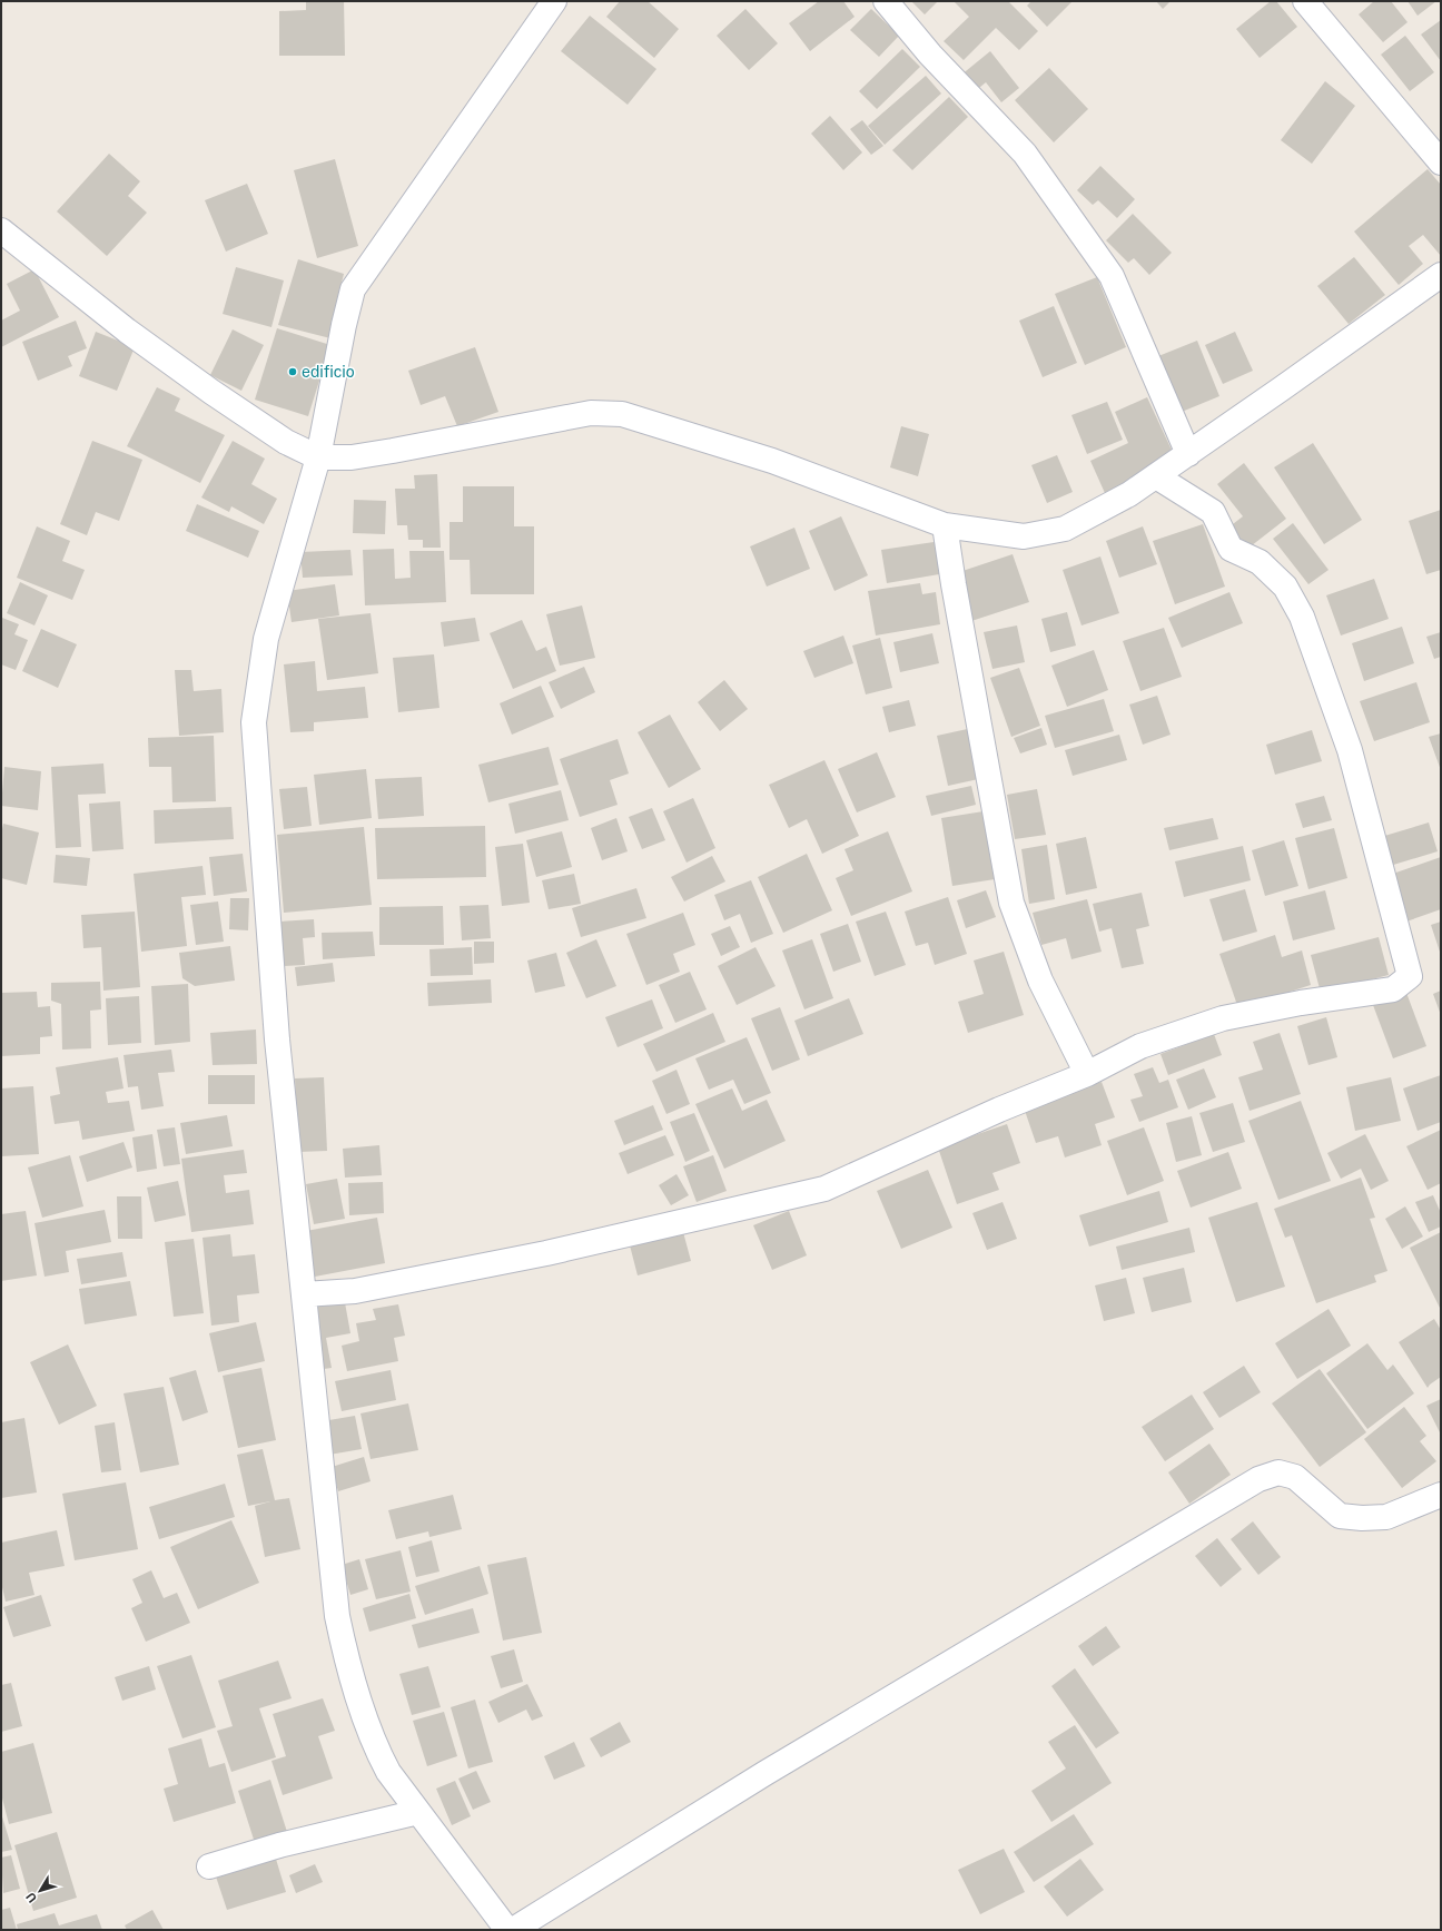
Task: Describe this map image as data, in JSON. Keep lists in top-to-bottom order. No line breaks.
{"places":["edificio"],"north":"bottom left"}
